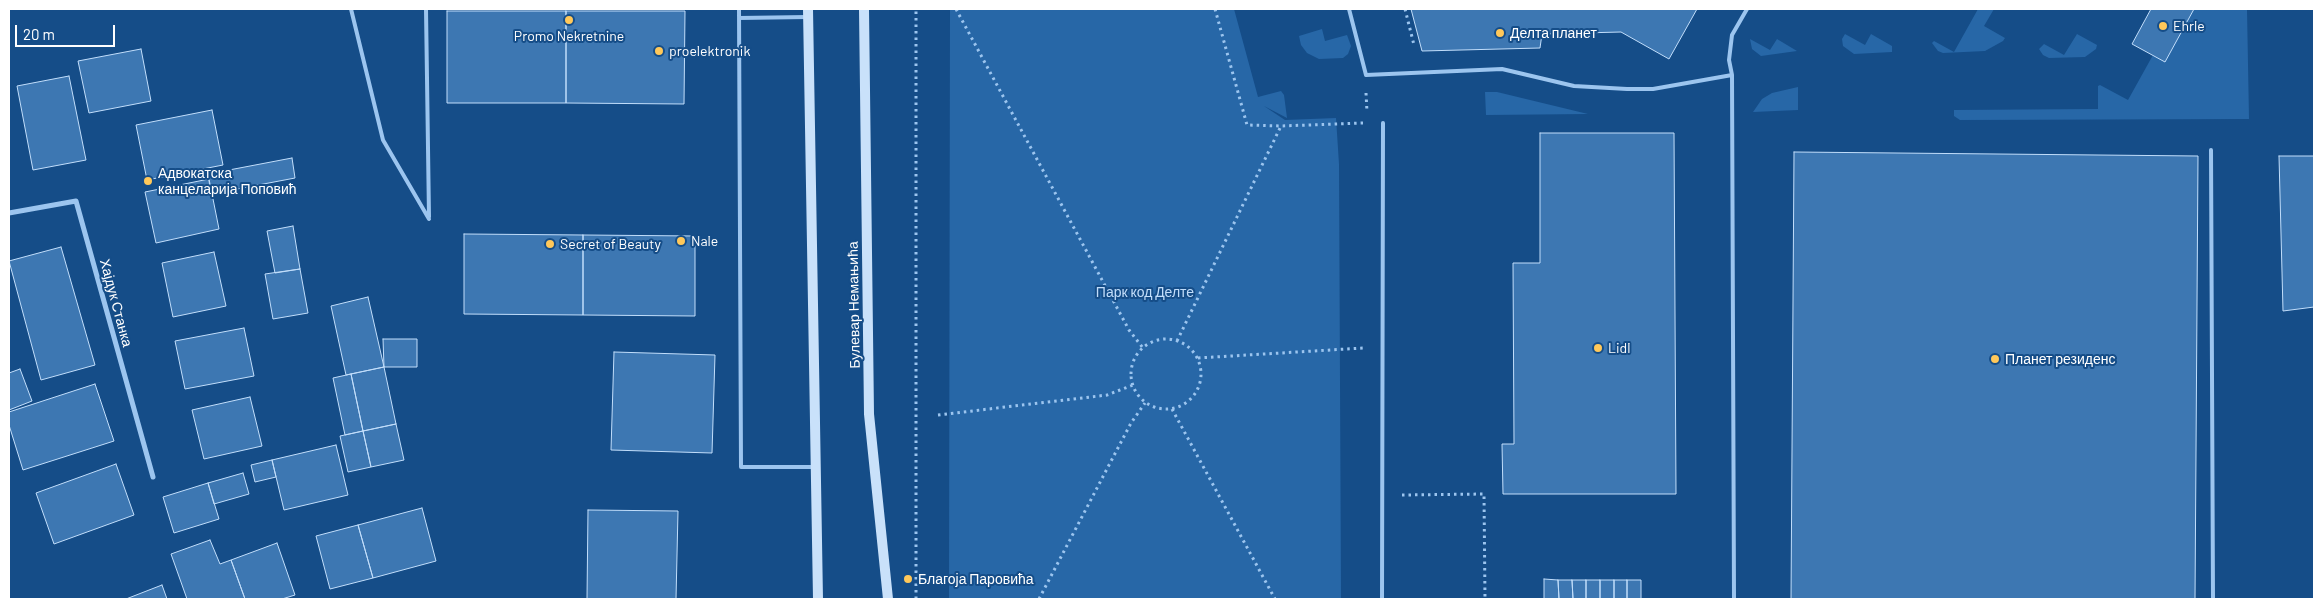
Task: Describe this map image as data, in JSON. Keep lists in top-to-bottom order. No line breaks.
{"streets":{"street":["Хајдук Станка","Булевар Немањића"]},"parks":["Парк код Делте"],"places":["Promo Nekretnine","Ehrle","Делта планет","proelektronik","Адвокатска канцеларија Поповић","Nale","Secret of Beauty","Lidl","Планет резиденс","Благоја Паровића"],"scale_bar":"20 m"}
